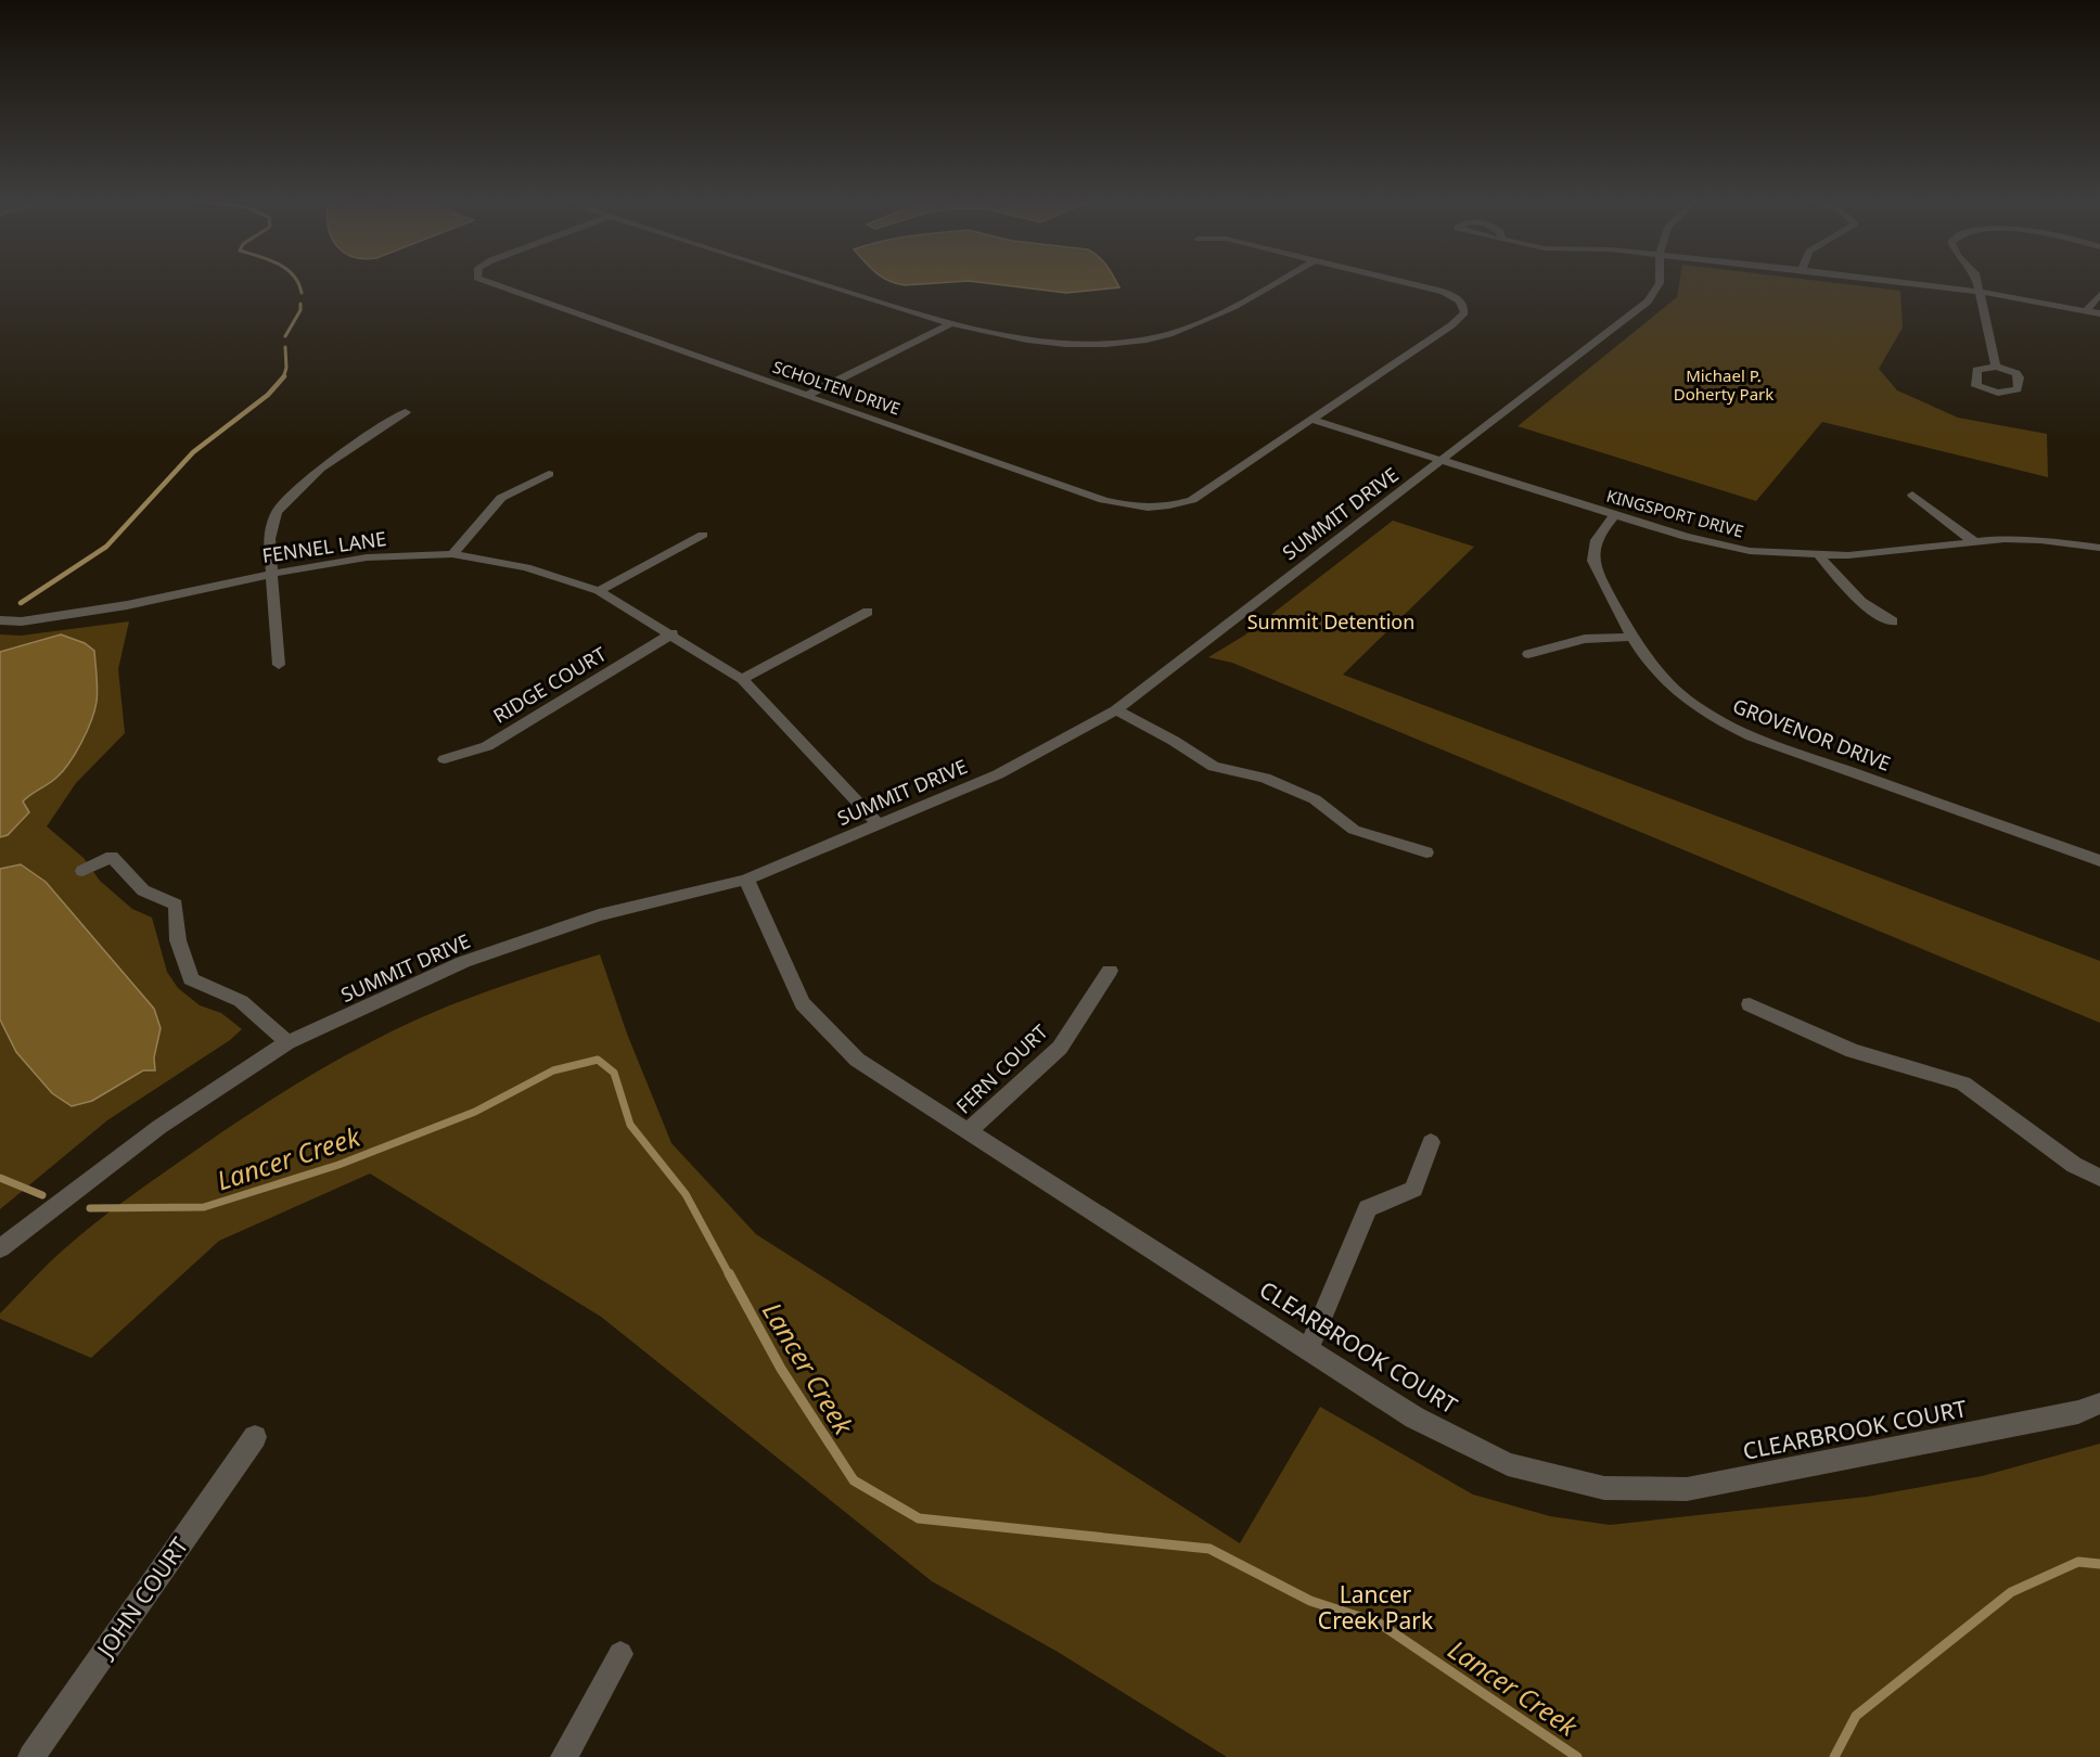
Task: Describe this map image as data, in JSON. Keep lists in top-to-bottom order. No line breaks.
{"streets":{"street":["SCHOLTEN DRIVE","SUMMIT DRIVE","KINGSPORT DRIVE","FENNEL LANE","RIDGE COURT","GROVENOR DRIVE","FERN COURT","CLEARBROOK COURT","JOHN COURT"]},"crossings":[["SCHOLTEN DRIVE","KINGSPORT DRIVE"],["SUMMIT DRIVE","KINGSPORT DRIVE"],["SUMMIT DRIVE","FENNEL LANE"],["SUMMIT DRIVE","CLEARBROOK COURT"],["KINGSPORT DRIVE","GROVENOR DRIVE"],["FENNEL LANE","RIDGE COURT"],["FERN COURT","CLEARBROOK COURT"]],"water":["Lancer Creek"],"parks":["Michael P. Doherty Park","Summit Detention","Lancer Creek Park"]}
